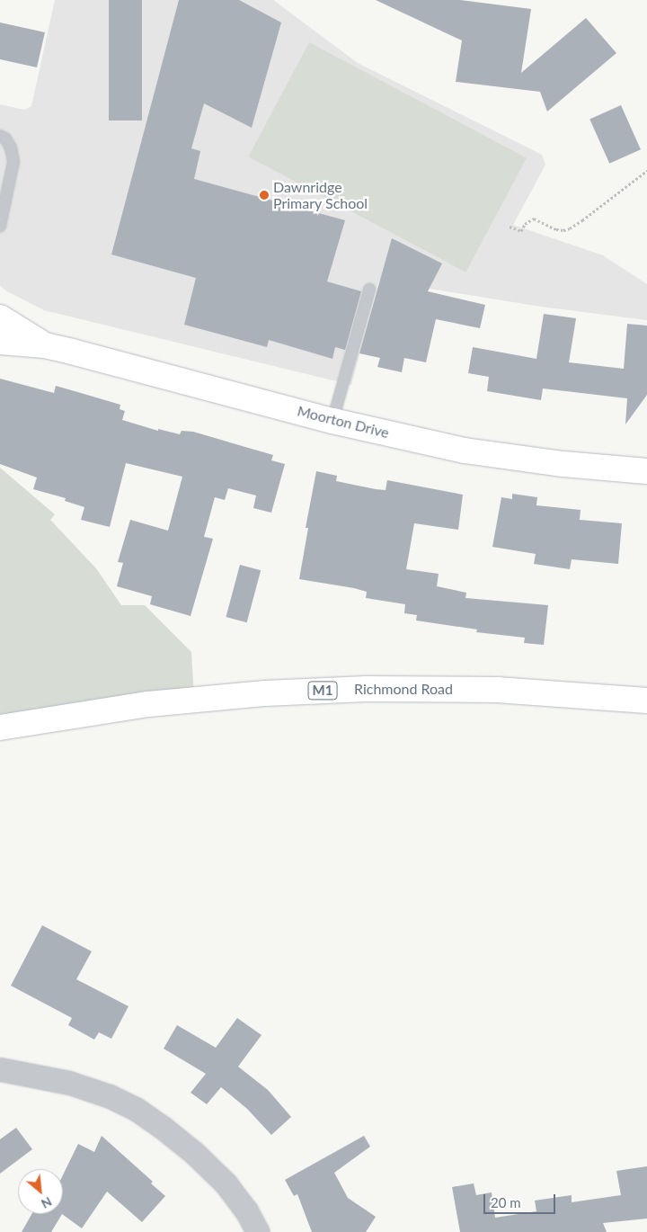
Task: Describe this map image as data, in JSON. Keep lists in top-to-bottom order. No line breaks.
{"streets":{"main road":["Moorton Drive","Richmond Road","M1"]},"places":["Dawnridge Primary School"],"scale_bar":"20 m","north":"bottom right"}
